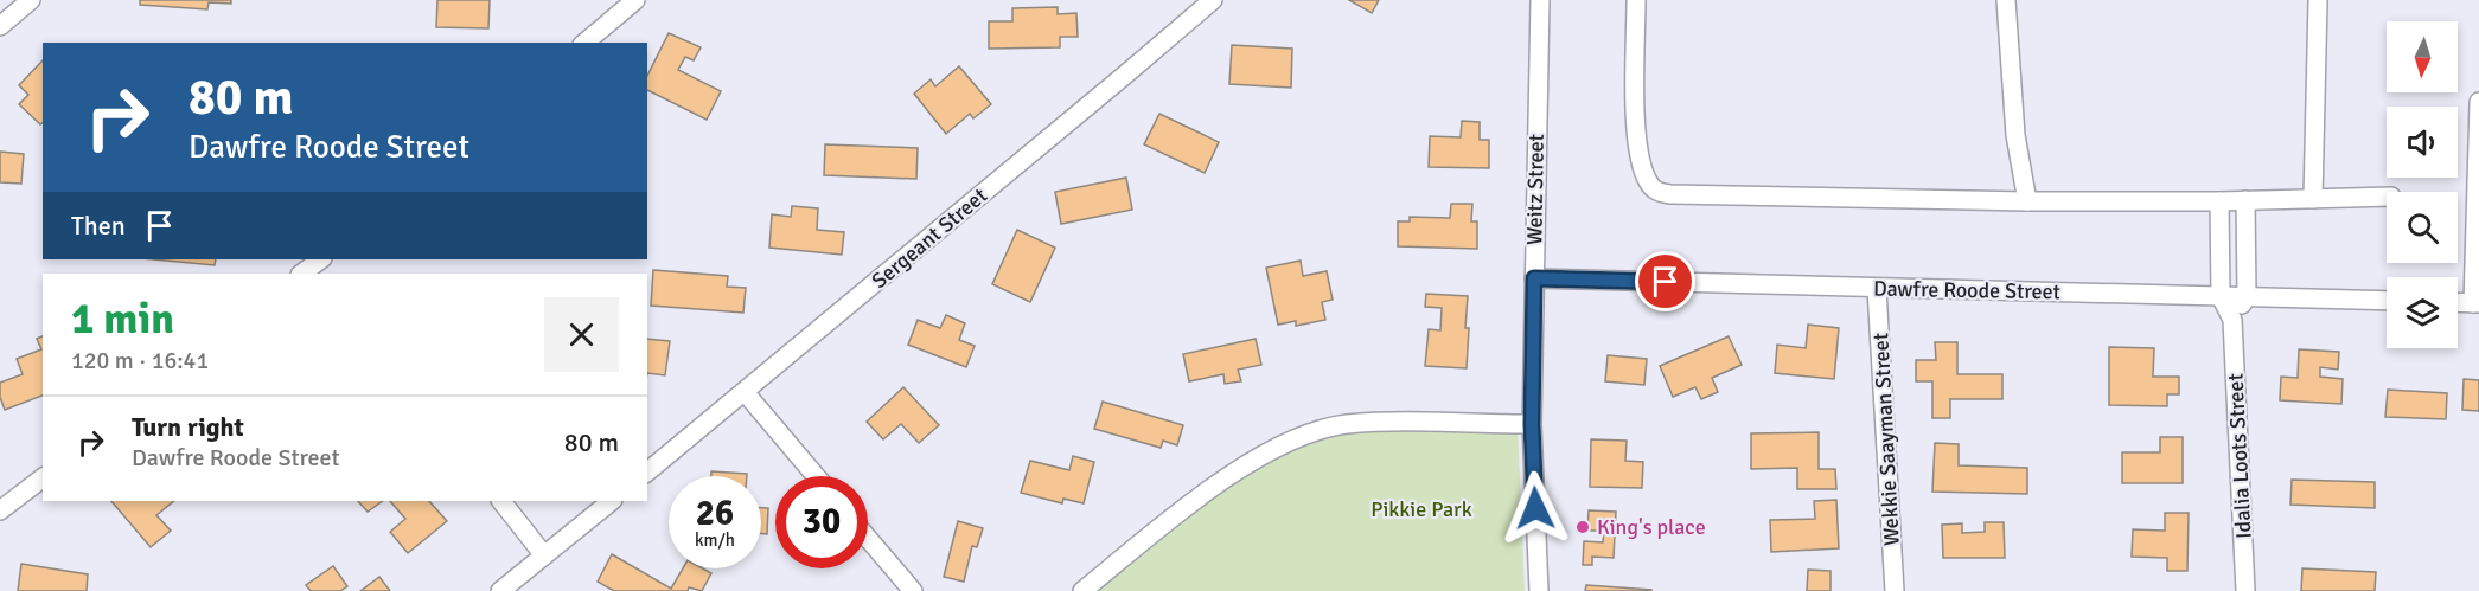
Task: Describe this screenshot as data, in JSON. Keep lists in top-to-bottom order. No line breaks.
{"streets":{"street":["Weitz Street","Sergeant Street","Dawfre Roode Street","Wekkie Saayman Street","Idalia Loots Street"]},"crossings":[["Weitz Street","Dawfre Roode Street"],["Dawfre Roode Street","Wekkie Saayman Street"],["Dawfre Roode Street","Idalia Loots Street"]],"parks":["Pikkie Park"],"places":["King's place"],"north":"bottom","page":{"turn":["80 m","Dawfre Roode Street"],"then":"Then","heading":["1 min","120 m · 16:41"],"list":[{"name":"Turn right","note":"Dawfre Roode Street","value":"80 m"}],"speed":"26 km/h","limit":"30"}}
